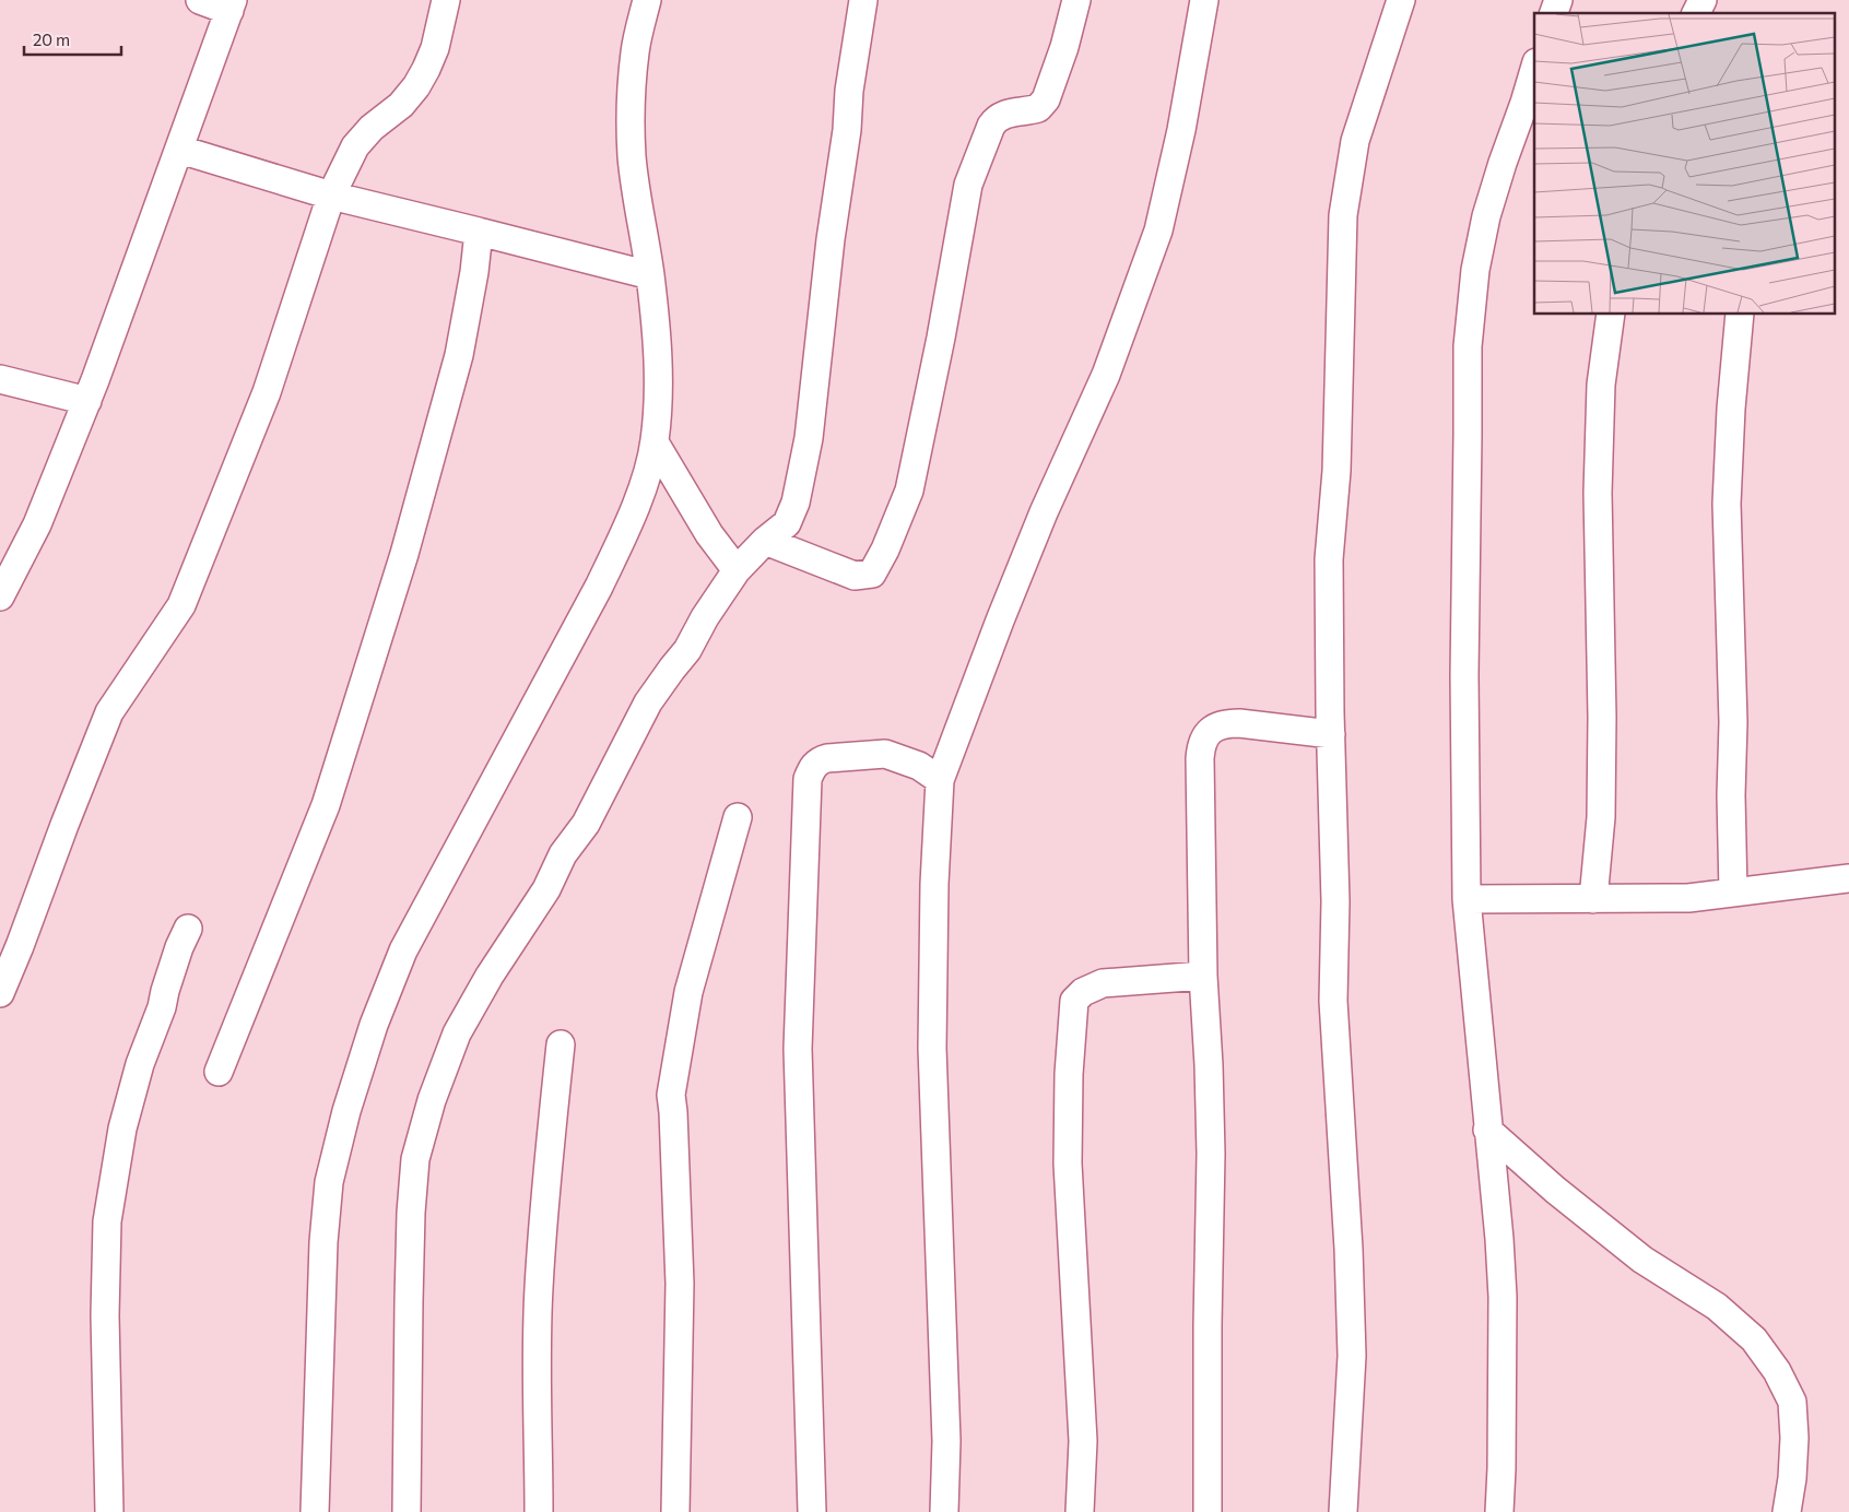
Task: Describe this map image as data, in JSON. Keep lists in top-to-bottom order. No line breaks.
{"scale_bar":"20 m"}
